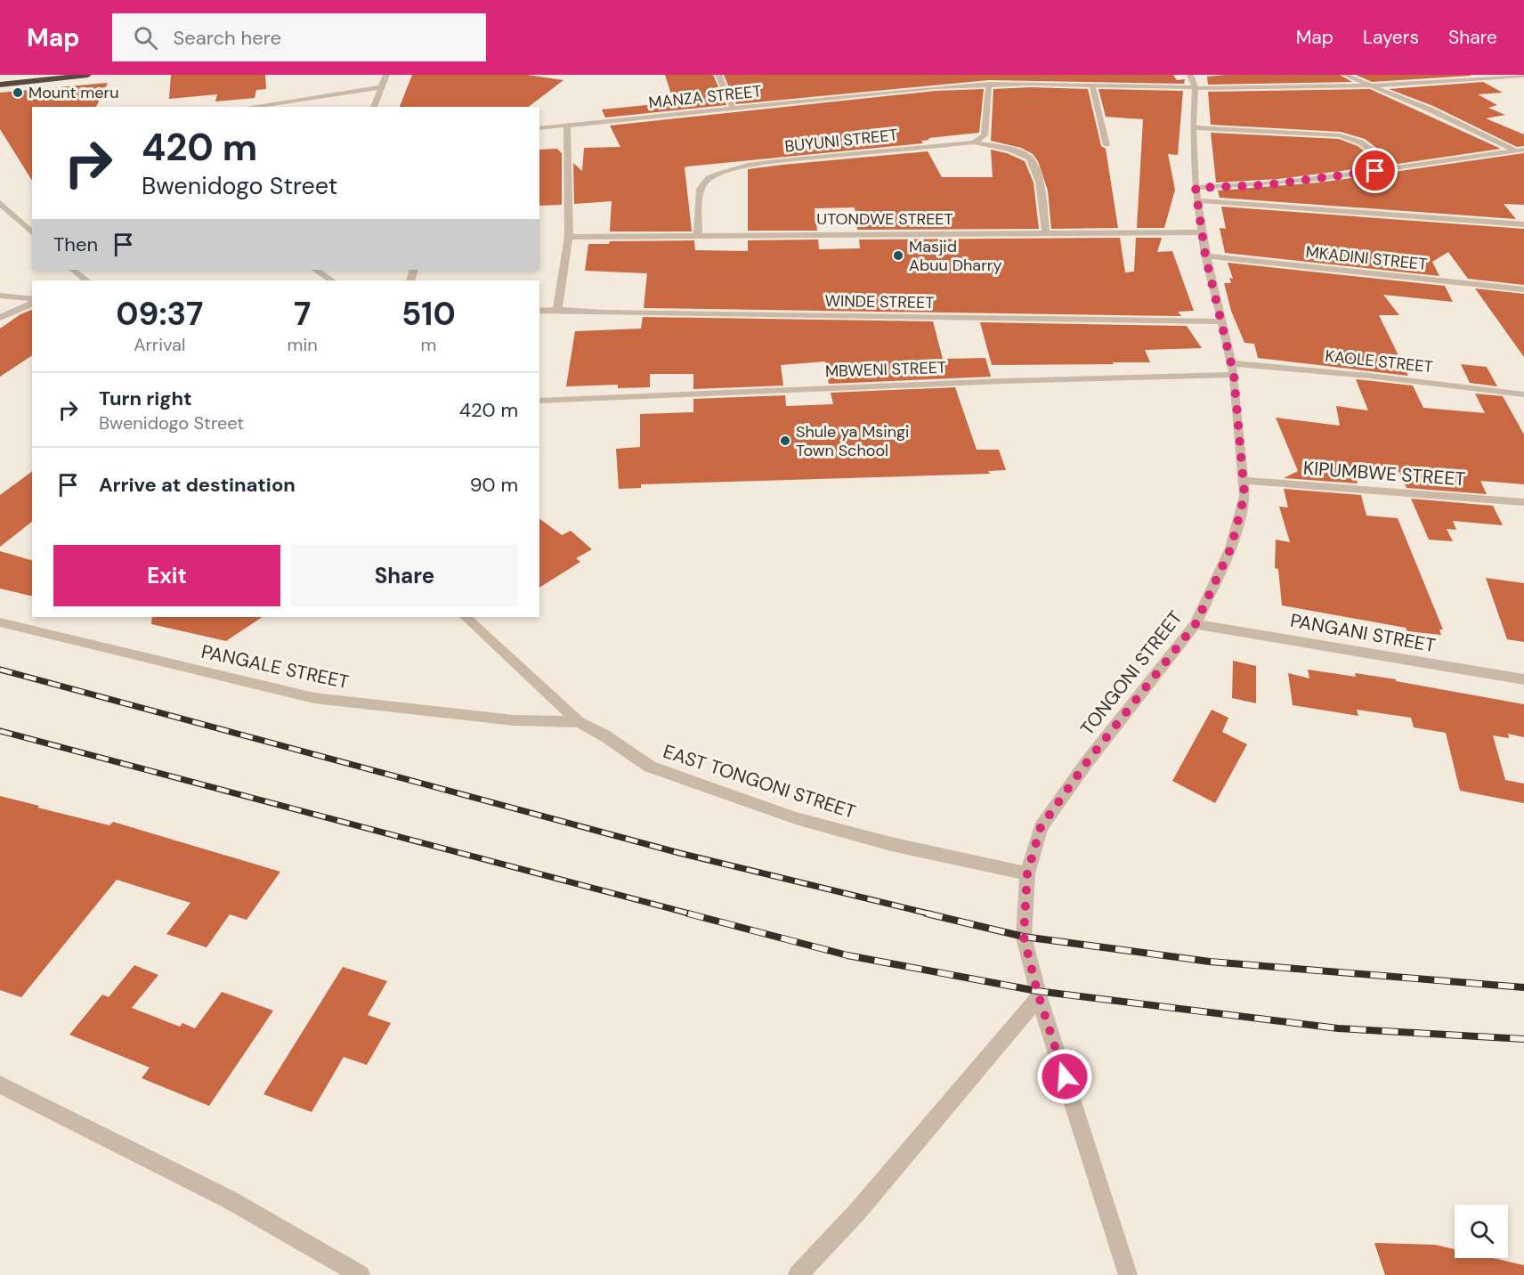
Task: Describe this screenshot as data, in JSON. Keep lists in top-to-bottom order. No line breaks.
{"streets":{"street":["MANZA STREET","BUYUNI STREET","UTONDWE STREET","MKADINI STREET","WINDE STREET","KAOLE STREET","MBWENI STREET","KIPUMBWE STREET","PANGANI STREET","PANGALE STREET","TONGONI STREET","EAST TONGONI STREET"]},"crossings":[["MANZA STREET","TONGONI STREET"],["BUYUNI STREET","UTONDWE STREET"],["UTONDWE STREET","TONGONI STREET"],["MKADINI STREET","TONGONI STREET"],["WINDE STREET","TONGONI STREET"],["KAOLE STREET","MBWENI STREET"],["KAOLE STREET","TONGONI STREET"],["MBWENI STREET","TONGONI STREET"],["KIPUMBWE STREET","TONGONI STREET"],["PANGANI STREET","TONGONI STREET"],["PANGALE STREET","EAST TONGONI STREET"],["TONGONI STREET","EAST TONGONI STREET"]],"places":["Mount meru","Masjid Abuu Dharry","Shule ya Msingi Town School"],"page":{"header":"Map","search":"Search here","nav":["Map","Layers","Share"],"turn":["420 m","Bwenidogo Street"],"then":"Then","eta":["09:37","Arrival","7","min","510","m"],"list":[{"name":"Turn right","note":"Bwenidogo Street","value":"420 m"},{"name":"Arrive at destination","value":"90 m"}],"buttons":["Exit","Share"]}}
